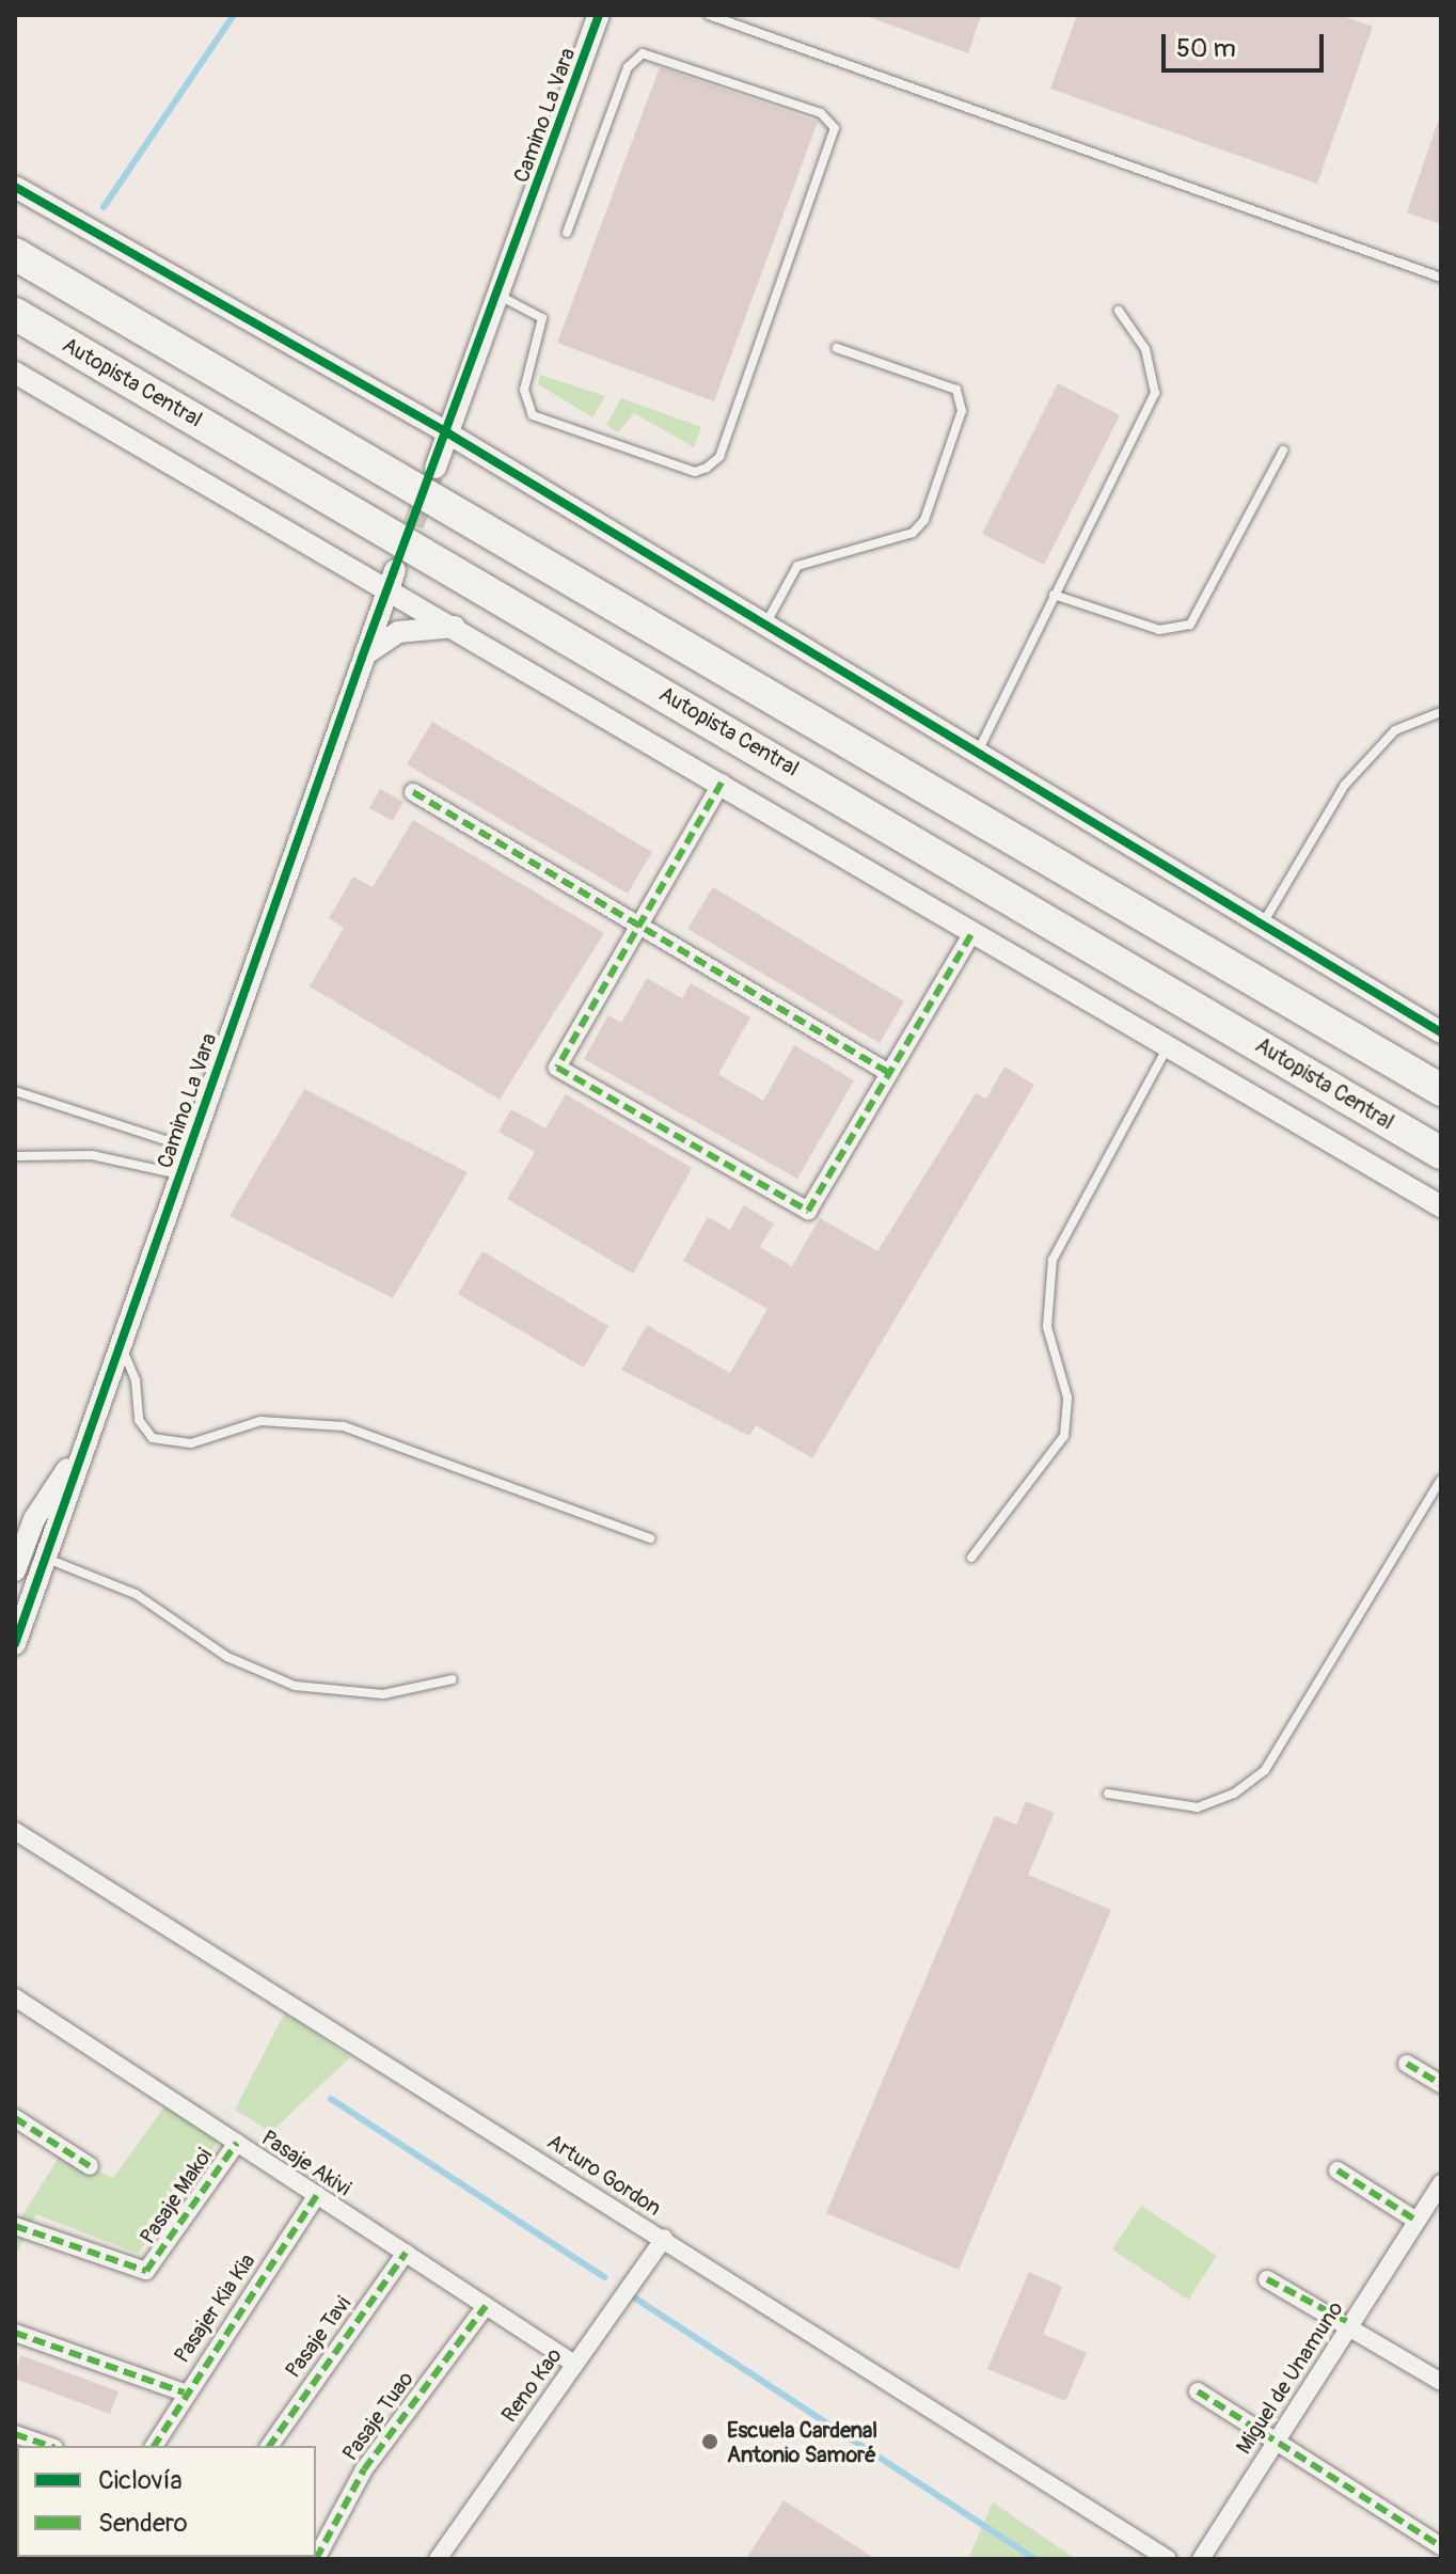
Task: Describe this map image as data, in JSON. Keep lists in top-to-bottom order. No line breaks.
{"streets":{"highway":["Autopista Central"],"street":["Camino La Vara","Pasaje Akivi","Arturo Gordon","Pasaje Makoi","Pasajer Kia Kia","Pasaje Tavi","Miguel de Unamuno","Reno Kao","Pasaje Tuao"]},"crossings":[["Pasaje Akivi","Pasaje Makoi"],["Pasaje Akivi","Pasajer Kia Kia"],["Pasaje Akivi","Pasaje Tavi"],["Pasaje Akivi","Reno Kao"],["Pasaje Akivi","Pasaje Tuao"],["Arturo Gordon","Reno Kao"]],"places":["Escuela Cardenal Antonio Samoré"],"legend":["Ciclovía","Sendero"],"scale_bar":"50 m"}
